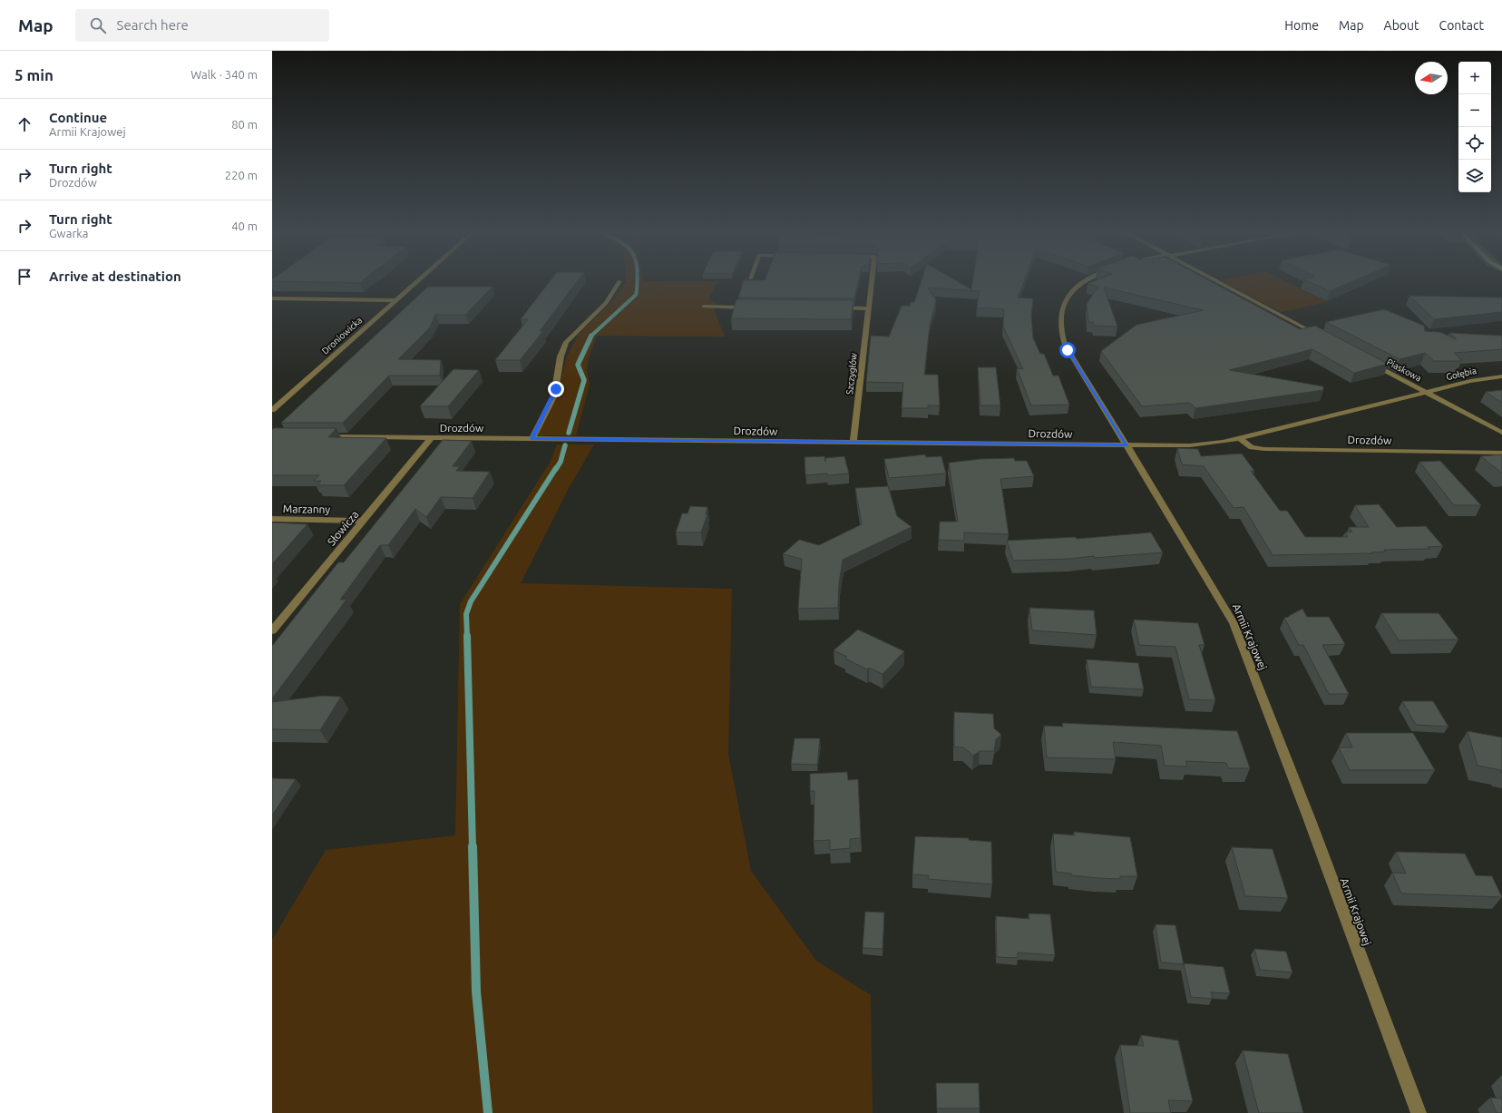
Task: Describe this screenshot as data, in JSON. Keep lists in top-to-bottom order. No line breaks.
{"streets":{"street":["Droniowicka","Piaskowa","Szczygłów","Gołębia","Drozdów","Marzanny","Słowicza","Armii Krajowej"]},"crossings":[["Piaskowa","Gołębia"],["Piaskowa","Drozdów"],["Szczygłów","Drozdów"],["Gołębia","Drozdów"],["Drozdów","Słowicza"],["Drozdów","Armii Krajowej"],["Marzanny","Słowicza"]],"north":"left","page":{"header":"Map","search":"Search here","nav":["Home","Map","About","Contact"],"heading":["5 min","Walk · 340 m"],"map_buttons":["+","−"],"list":[["Continue","Armii Krajowej","80 m"],["Turn right","Drozdów","220 m"],["Turn right","Gwarka","40 m"],"Arrive at destination"]}}
